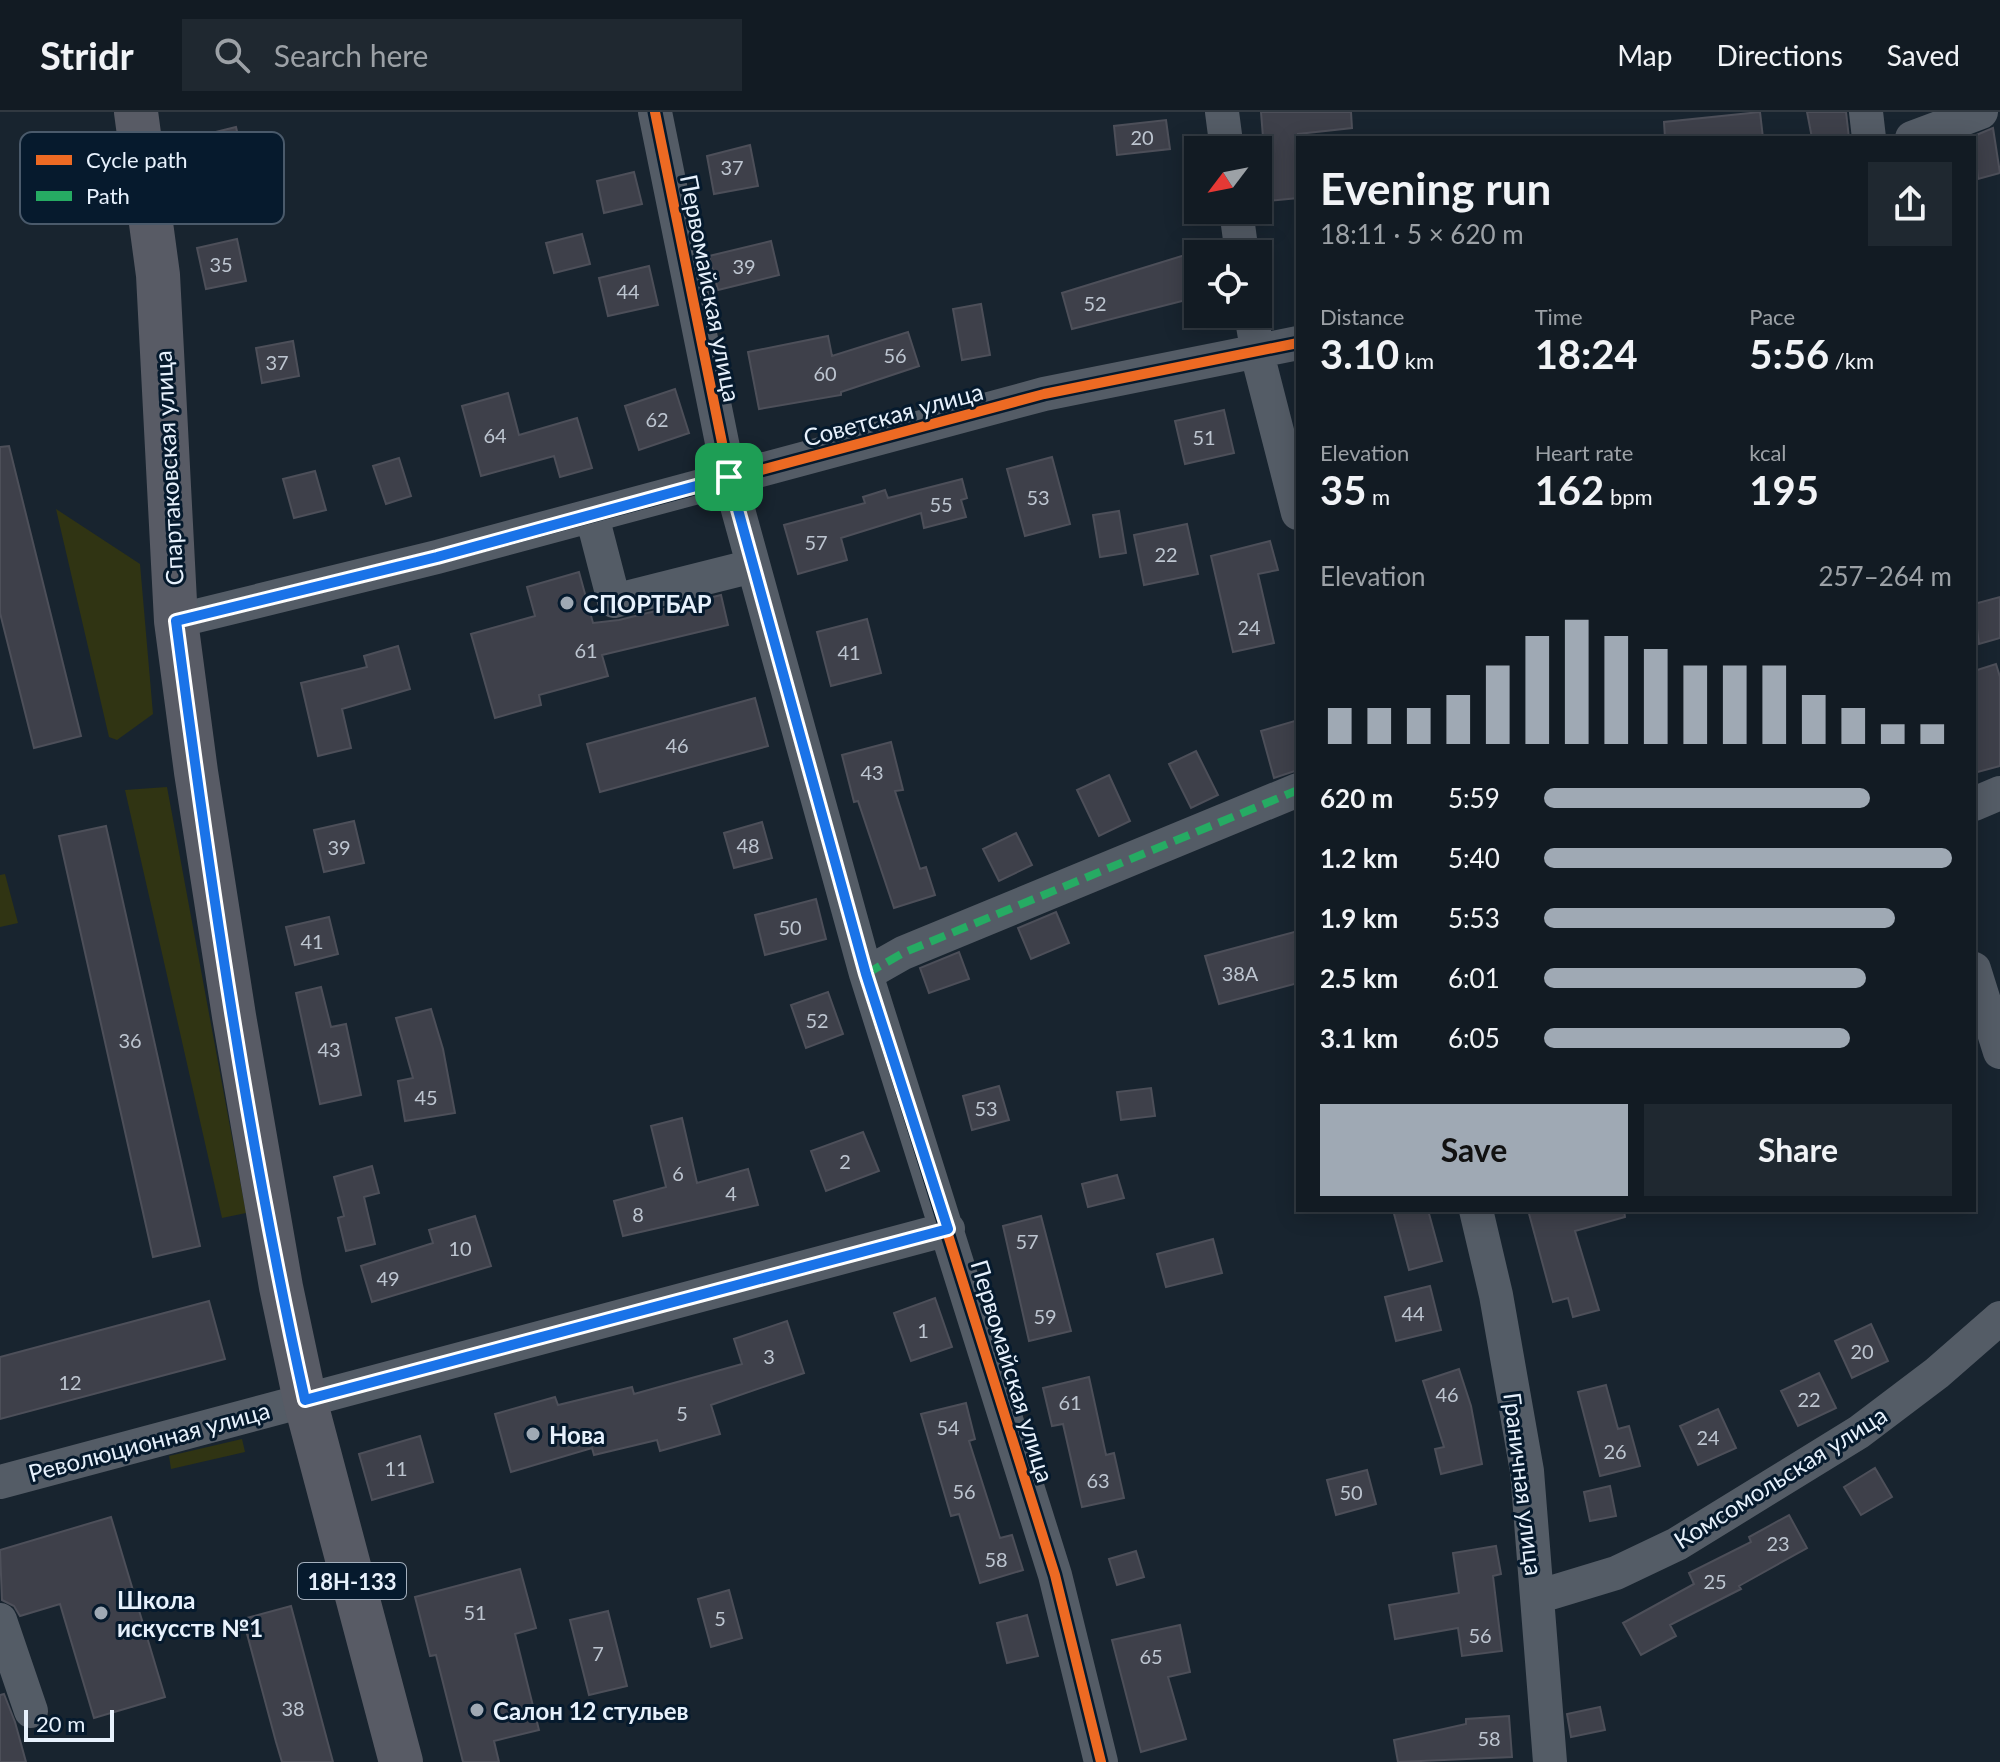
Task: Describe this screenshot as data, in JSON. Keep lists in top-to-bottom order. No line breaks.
{"streets":{"main road":["Спартаковская улица","18Н-133"],"street":["Первомайская улица","Советская улица","Революционная улица","Комсомольская улица","Граничная улица"]},"crossings":[["Первомайская улица","Советская улица"],["Первомайская улица","Революционная улица"],["Советская улица","Спартаковская улица"],["Спартаковская улица","Революционная улица"],["Комсомольская улица","Граничная улица"]],"places":["СПОРТБАР","Нова","Школа искусств №1","Салон 12 стульев"],"house_numbers":["20","37","35","39","44","52","56","37","60","62","64","51","53","55","57","22","24","61","41","46","43","48","39","50","41","38А","52","36","43","45","53","2","6","4","8","57","10","49","44","59","1","20","3","12","46","22","61","5","54","24","26","11","63","56","50","23","58","25","51","5","56","7","65","38","58"],"legend":["Cycle path","Path"],"scale_bar":"20 m","north":"bottom left","page":{"header":"Stridr","search":"Search here","nav":["Map","Directions","Saved"],"heading":["Evening run","18:11 · 5 × 620 m"],"stats":[["Distance","3.10 km"],["Time","18:24"],["Pace","5:56 /km"],["Elevation","35 m"],["Heart rate","162 bpm"],["kcal","195"]],"chart":["Elevation","257–264 m"],"list":[{"name":"620 m","note":"5:59"},{"name":"1.2 km","note":"5:40"},{"name":"1.9 km","note":"5:53"},{"name":"2.5 km","note":"6:01"},{"name":"3.1 km","note":"6:05"}],"buttons":["Save","Share"],"scale":"20 m"}}
